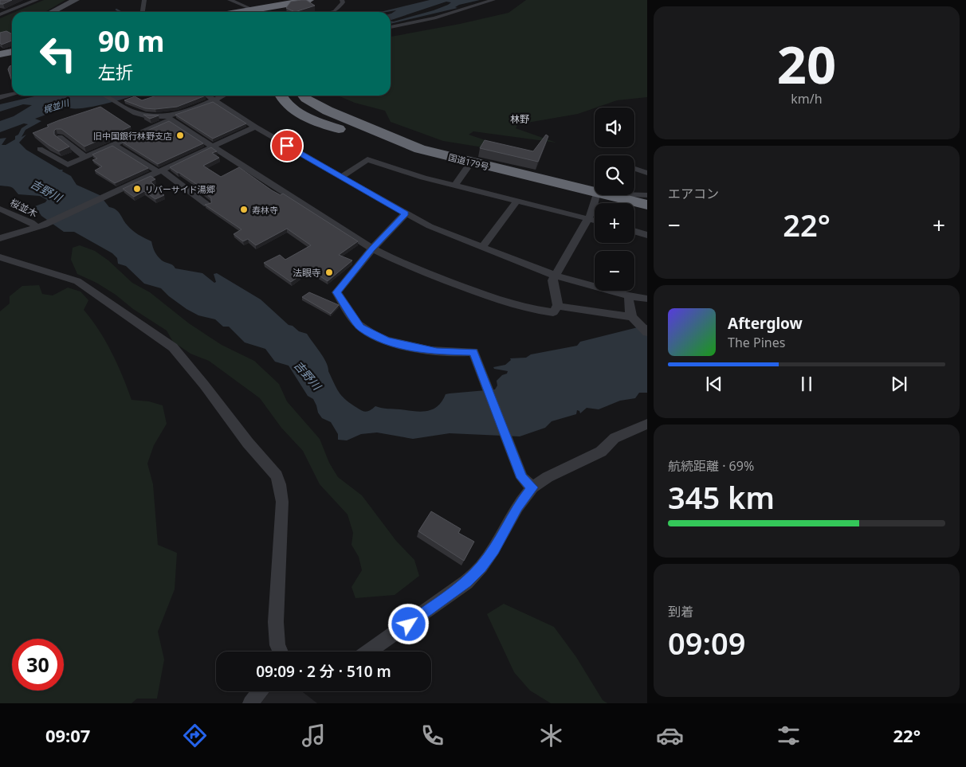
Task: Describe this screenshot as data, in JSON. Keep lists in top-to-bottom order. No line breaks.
{"streets":{"highway":["国道179号"],"street":["桜並木"]},"districts":["林野"],"water":["梶並川","吉野川"],"places":["旧中国銀行林野支店","リバーサイド湯郷","寿林寺","法眼寺"],"page":{"tile":[["20","km/h"],"エアコン",["航続距離 · 69%","345 km"],["到着","09:09"]],"turn":["90 m","左折"],"map_buttons":["+","−"],"heat":["−","22°","+"],"song":["Afterglow","The Pines"],"limit":"30","trip":"09:09 · 2 分 · 510 m","tabs":["09:07","22°"]}}
